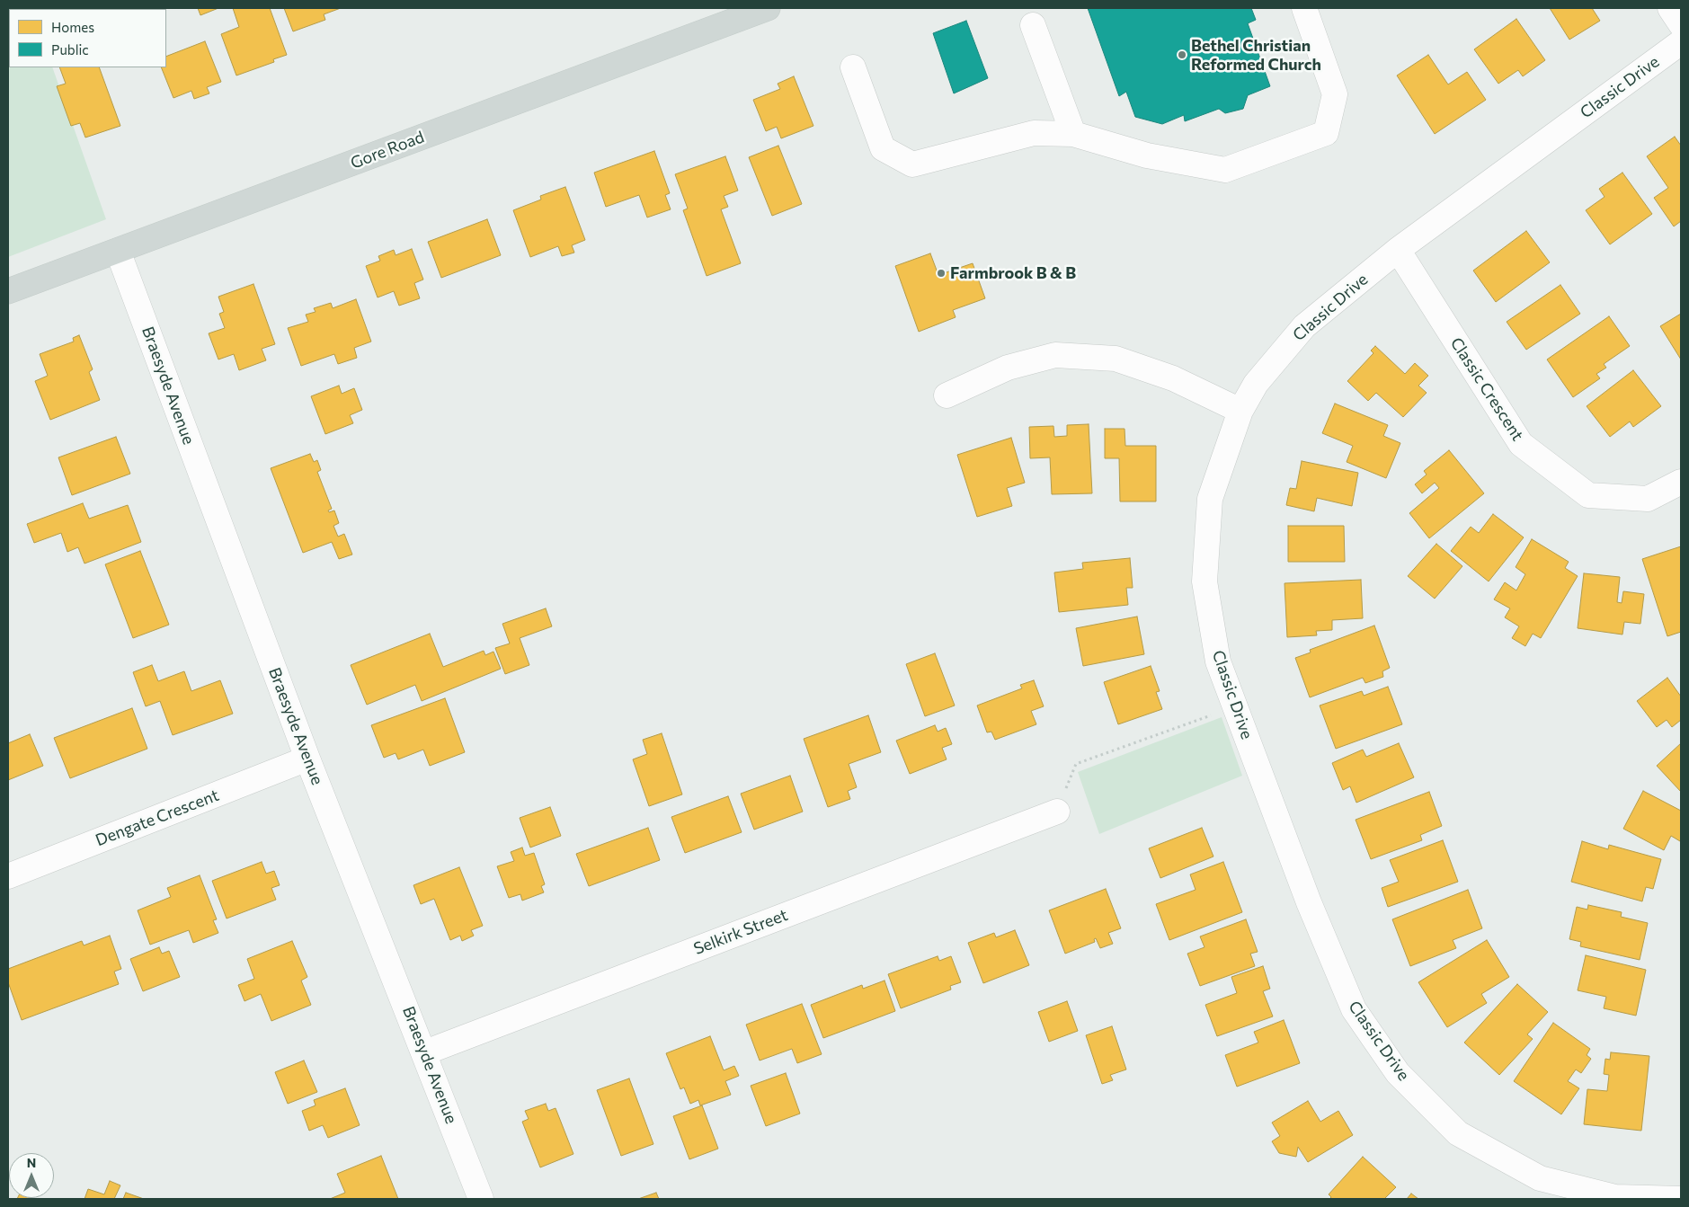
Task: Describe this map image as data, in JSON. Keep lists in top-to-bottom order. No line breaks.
{"streets":{"main road":["Gore Road"],"street":["Classic Drive","Braesyde Avenue","Classic Crescent","Dengate Crescent","Selkirk Street"]},"crossings":[["Classic Drive","Classic Crescent"],["Gore Road","Braesyde Avenue"],["Braesyde Avenue","Dengate Crescent"],["Braesyde Avenue","Selkirk Street"]],"places":["Bethel Christian Reformed Church","Farmbrook B & B"],"legend":["Homes","Public"],"north":"top"}
